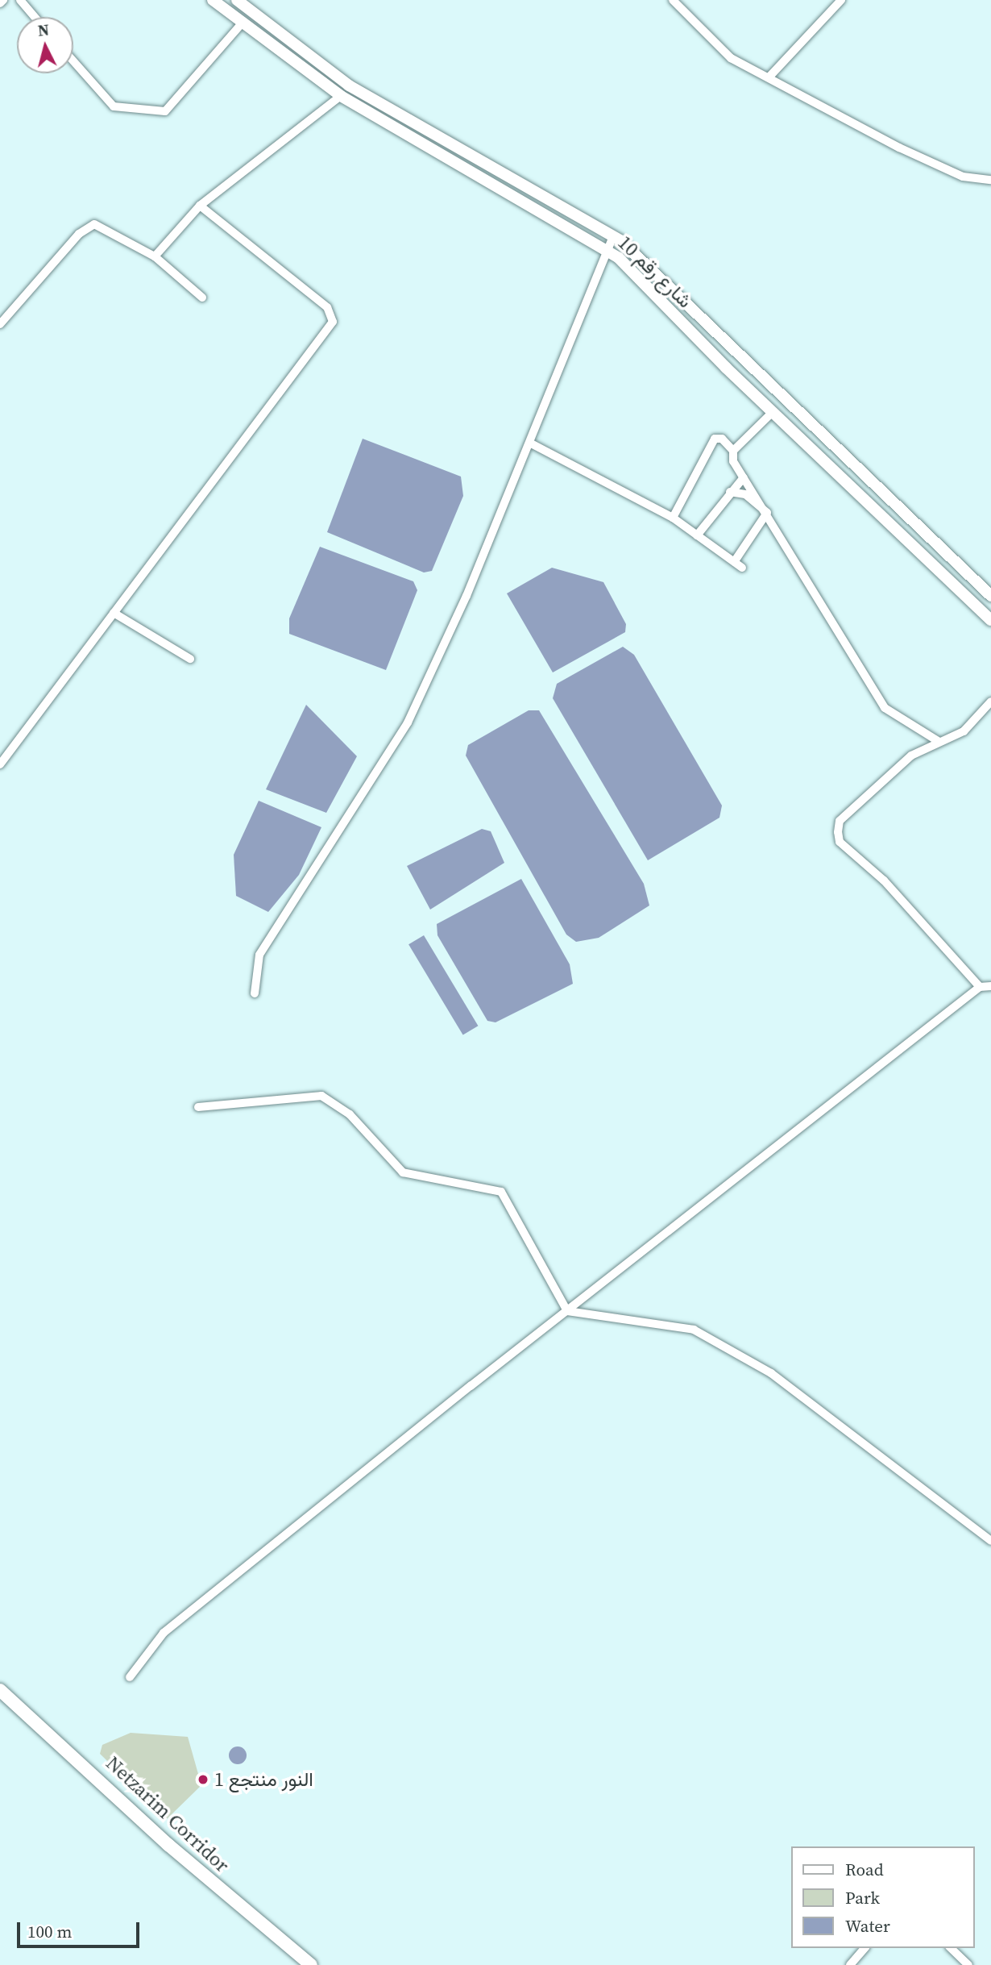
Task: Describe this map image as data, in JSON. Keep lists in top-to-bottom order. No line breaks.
{"streets":{"main road":["شارع رقم 10","Netzarim Corridor"]},"places":["1 النور منتجع"],"legend":["Road","Park","Water"],"scale_bar":"100 m","north":"top"}
